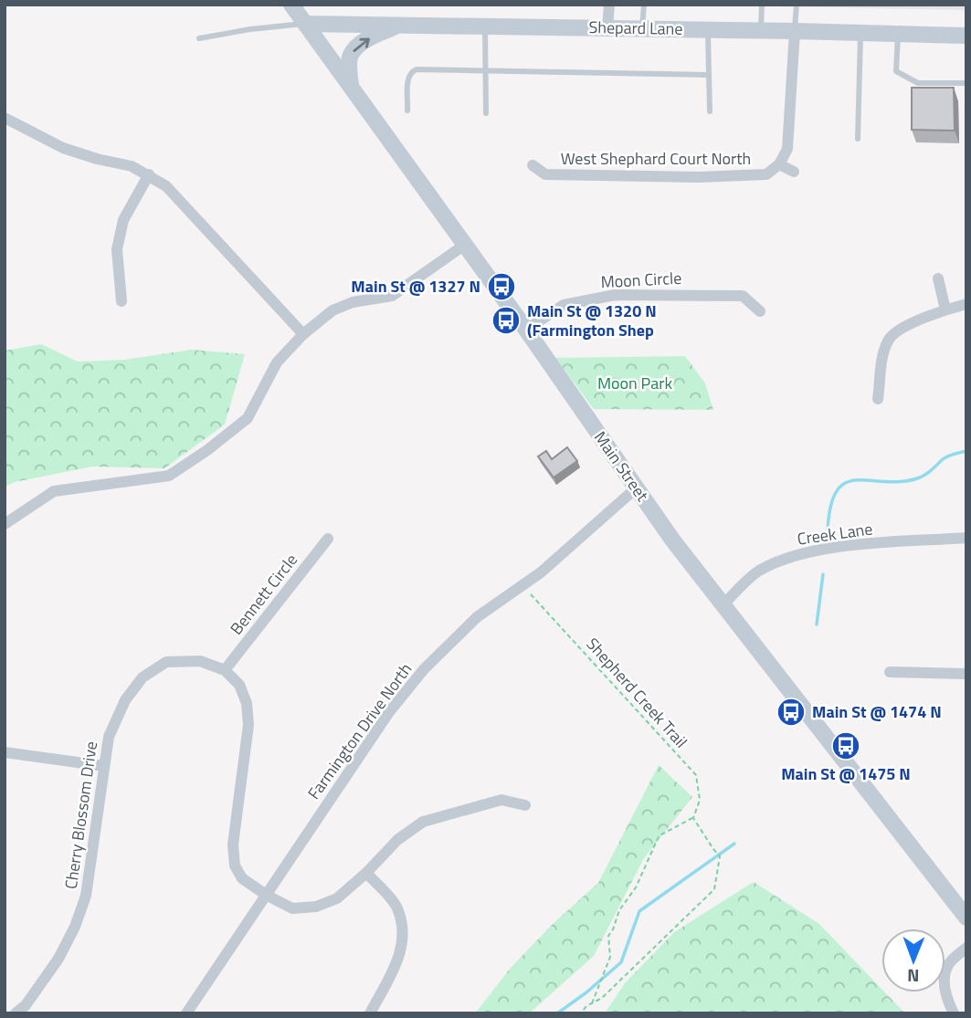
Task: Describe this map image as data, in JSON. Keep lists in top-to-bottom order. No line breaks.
{"streets":{"main road":["Shepard Lane","Main Street"],"street":["West Shephard Court North","Moon Circle","Creek Lane","Bennett Circle","Farmington Drive North","Cherry Blossom Drive"],"path":["Shepherd Creek Trail"]},"crossings":[["Shepard Lane","Main Street"],["Moon Circle","Main Street"],["Main Street","Creek Lane"],["Main Street","Farmington Drive North"],["Bennett Circle","Cherry Blossom Drive"]],"parks":["Moon Park"],"places":{"bus stop":["Main St @ 1327 N","Main St @ 1320 N (Farmington Shep","Main St @ 1474 N","Main St @ 1475 N"]},"north":"bottom"}
